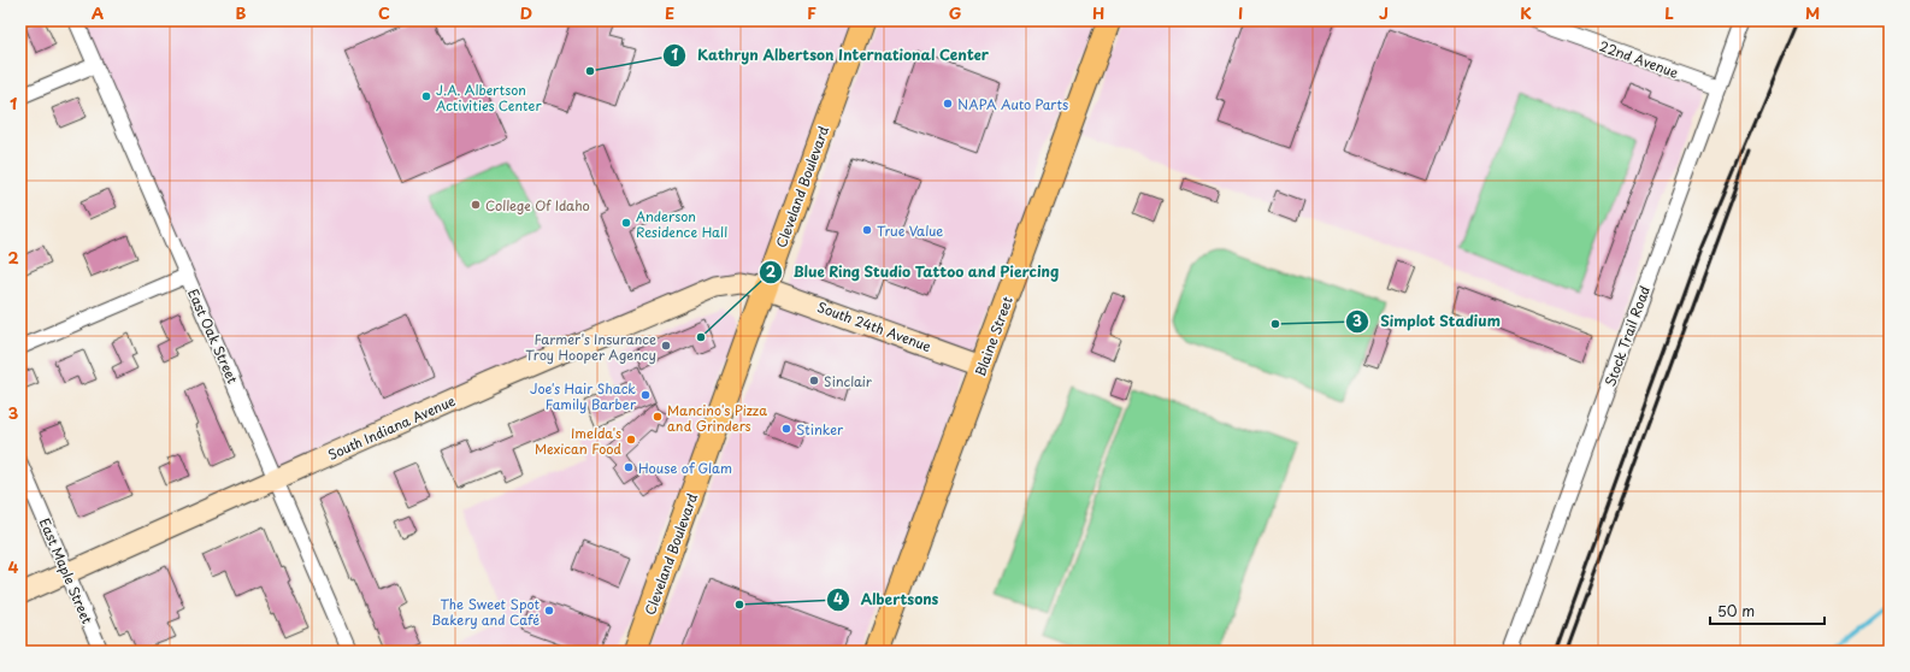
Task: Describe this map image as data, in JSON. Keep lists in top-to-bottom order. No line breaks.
{"streets":{"main road":["Cleveland Boulevard","South 24th Avenue","Blaine Street","South Indiana Avenue"],"street":["22nd Avenue","East Oak Street","Stock Trail Road","East Maple Street"]},"crossings":[["22nd Avenue","Stock Trail Road"],["Cleveland Boulevard","South 24th Avenue"],["Cleveland Boulevard","South Indiana Avenue"],["South 24th Avenue","Blaine Street"],["South 24th Avenue","South Indiana Avenue"],["East Oak Street","South Indiana Avenue"],["South Indiana Avenue","East Maple Street"]],"places":["Kathryn Albertson International Center","J.A. Albertson Activities Center","NAPA Auto Parts","College Of Idaho","Anderson Residence Hall","True Value","Simplot Stadium","Blue Ring Studio Tattoo and Piercing","Farmer's Insurance Troy Hooper Agency","Sinclair","Joe's Hair Shack Family Barber","Mancino's Pizza and Grinders","Stinker","Imelda's Mexican Food","House of Glam","Albertsons","The Sweet Spot Bakery and Café"],"scale_bar":"50 m","grid":{"columns":["A","B","C","D","E","F","G","H","I","J","K","L","M"],"rows":["1","2","3","4"]}}
